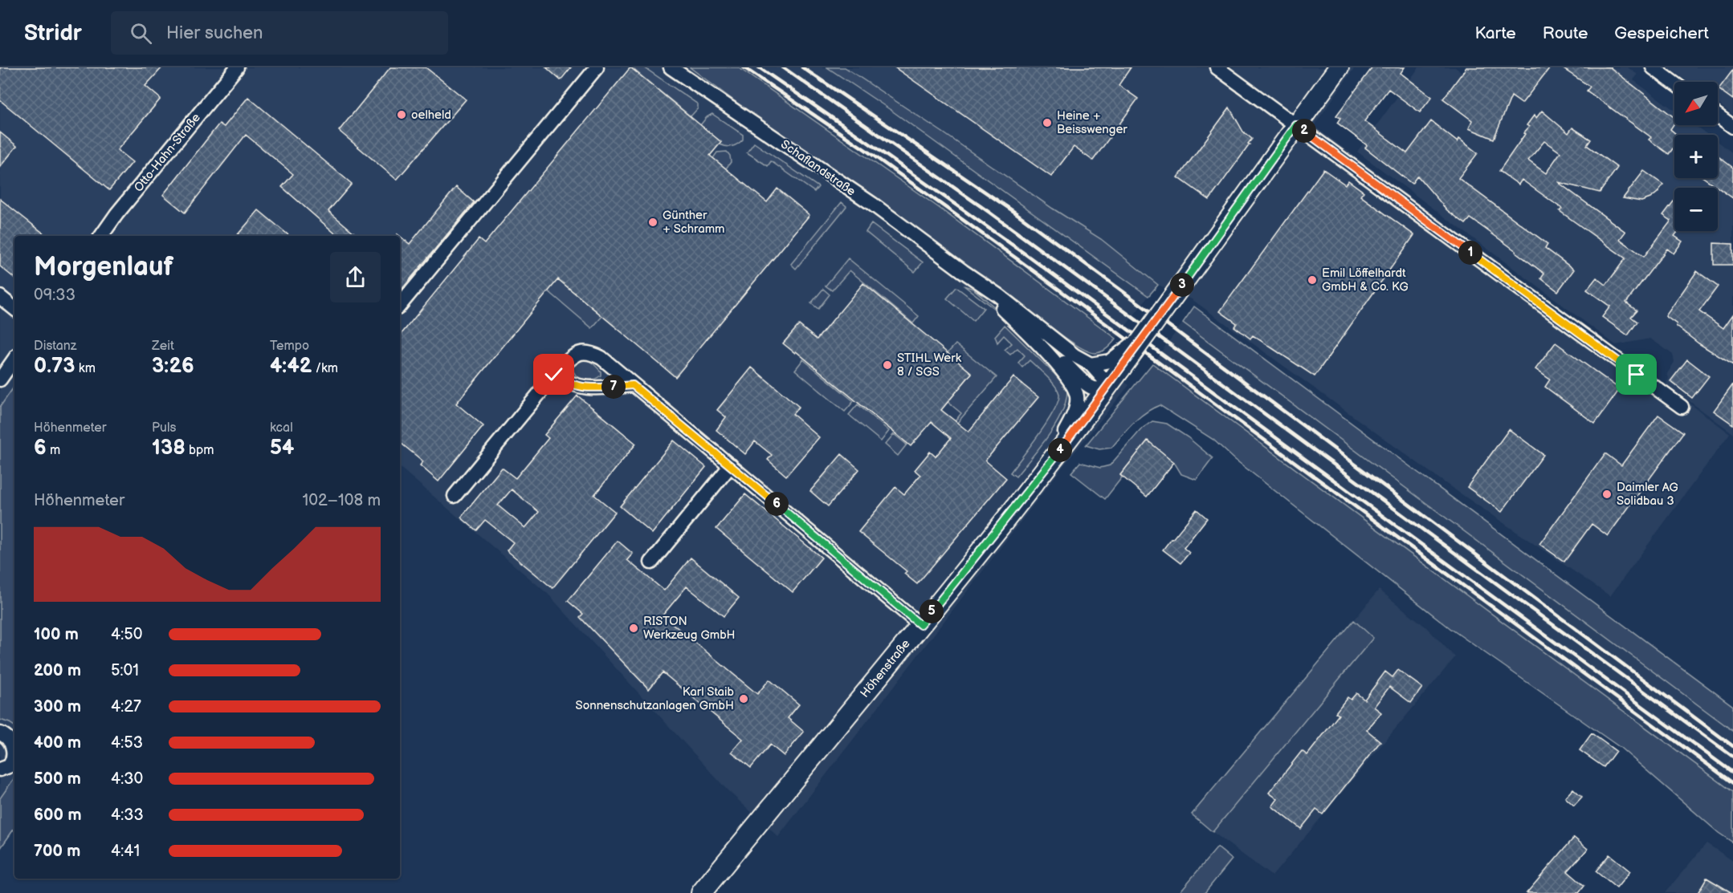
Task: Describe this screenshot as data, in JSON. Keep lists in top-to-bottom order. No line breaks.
{"streets":{"main road":["Höhenstraße"],"street":["Otto-Hahn-Straße","Schaflandstraße"]},"crossings":[["Schaflandstraße","Höhenstraße"]],"places":["oelheld","Heine + Beisswenger","Günther + Schramm","Emil Löffelhardt GmbH & Co. KG","STIHL Werk 8 / SGS","Daimler AG Solidbau 3","RISTON Werkzeug GmbH","Karl Staib Sonnenschutzanlagen GmbH"],"north":"bottom left","page":{"header":"Stridr","search":"Hier suchen","nav":["Karte","Route","Gespeichert"],"map_buttons":["+","−"],"pins":["2","1","3","7","4","6","5"],"heading":["Morgenlauf","09:33"],"stats":[["Distanz","0.73 km"],["Zeit","3:26"],["Tempo","4:42 /km"],["Höhenmeter","6 m"],["Puls","138 bpm"],["kcal","54"]],"chart":["Höhenmeter","102–108 m"],"list":[{"name":"100 m","note":"4:50"},{"name":"200 m","note":"5:01"},{"name":"300 m","note":"4:27"},{"name":"400 m","note":"4:53"},{"name":"500 m","note":"4:30"},{"name":"600 m","note":"4:33"},{"name":"700 m","note":"4:41"}]}}
